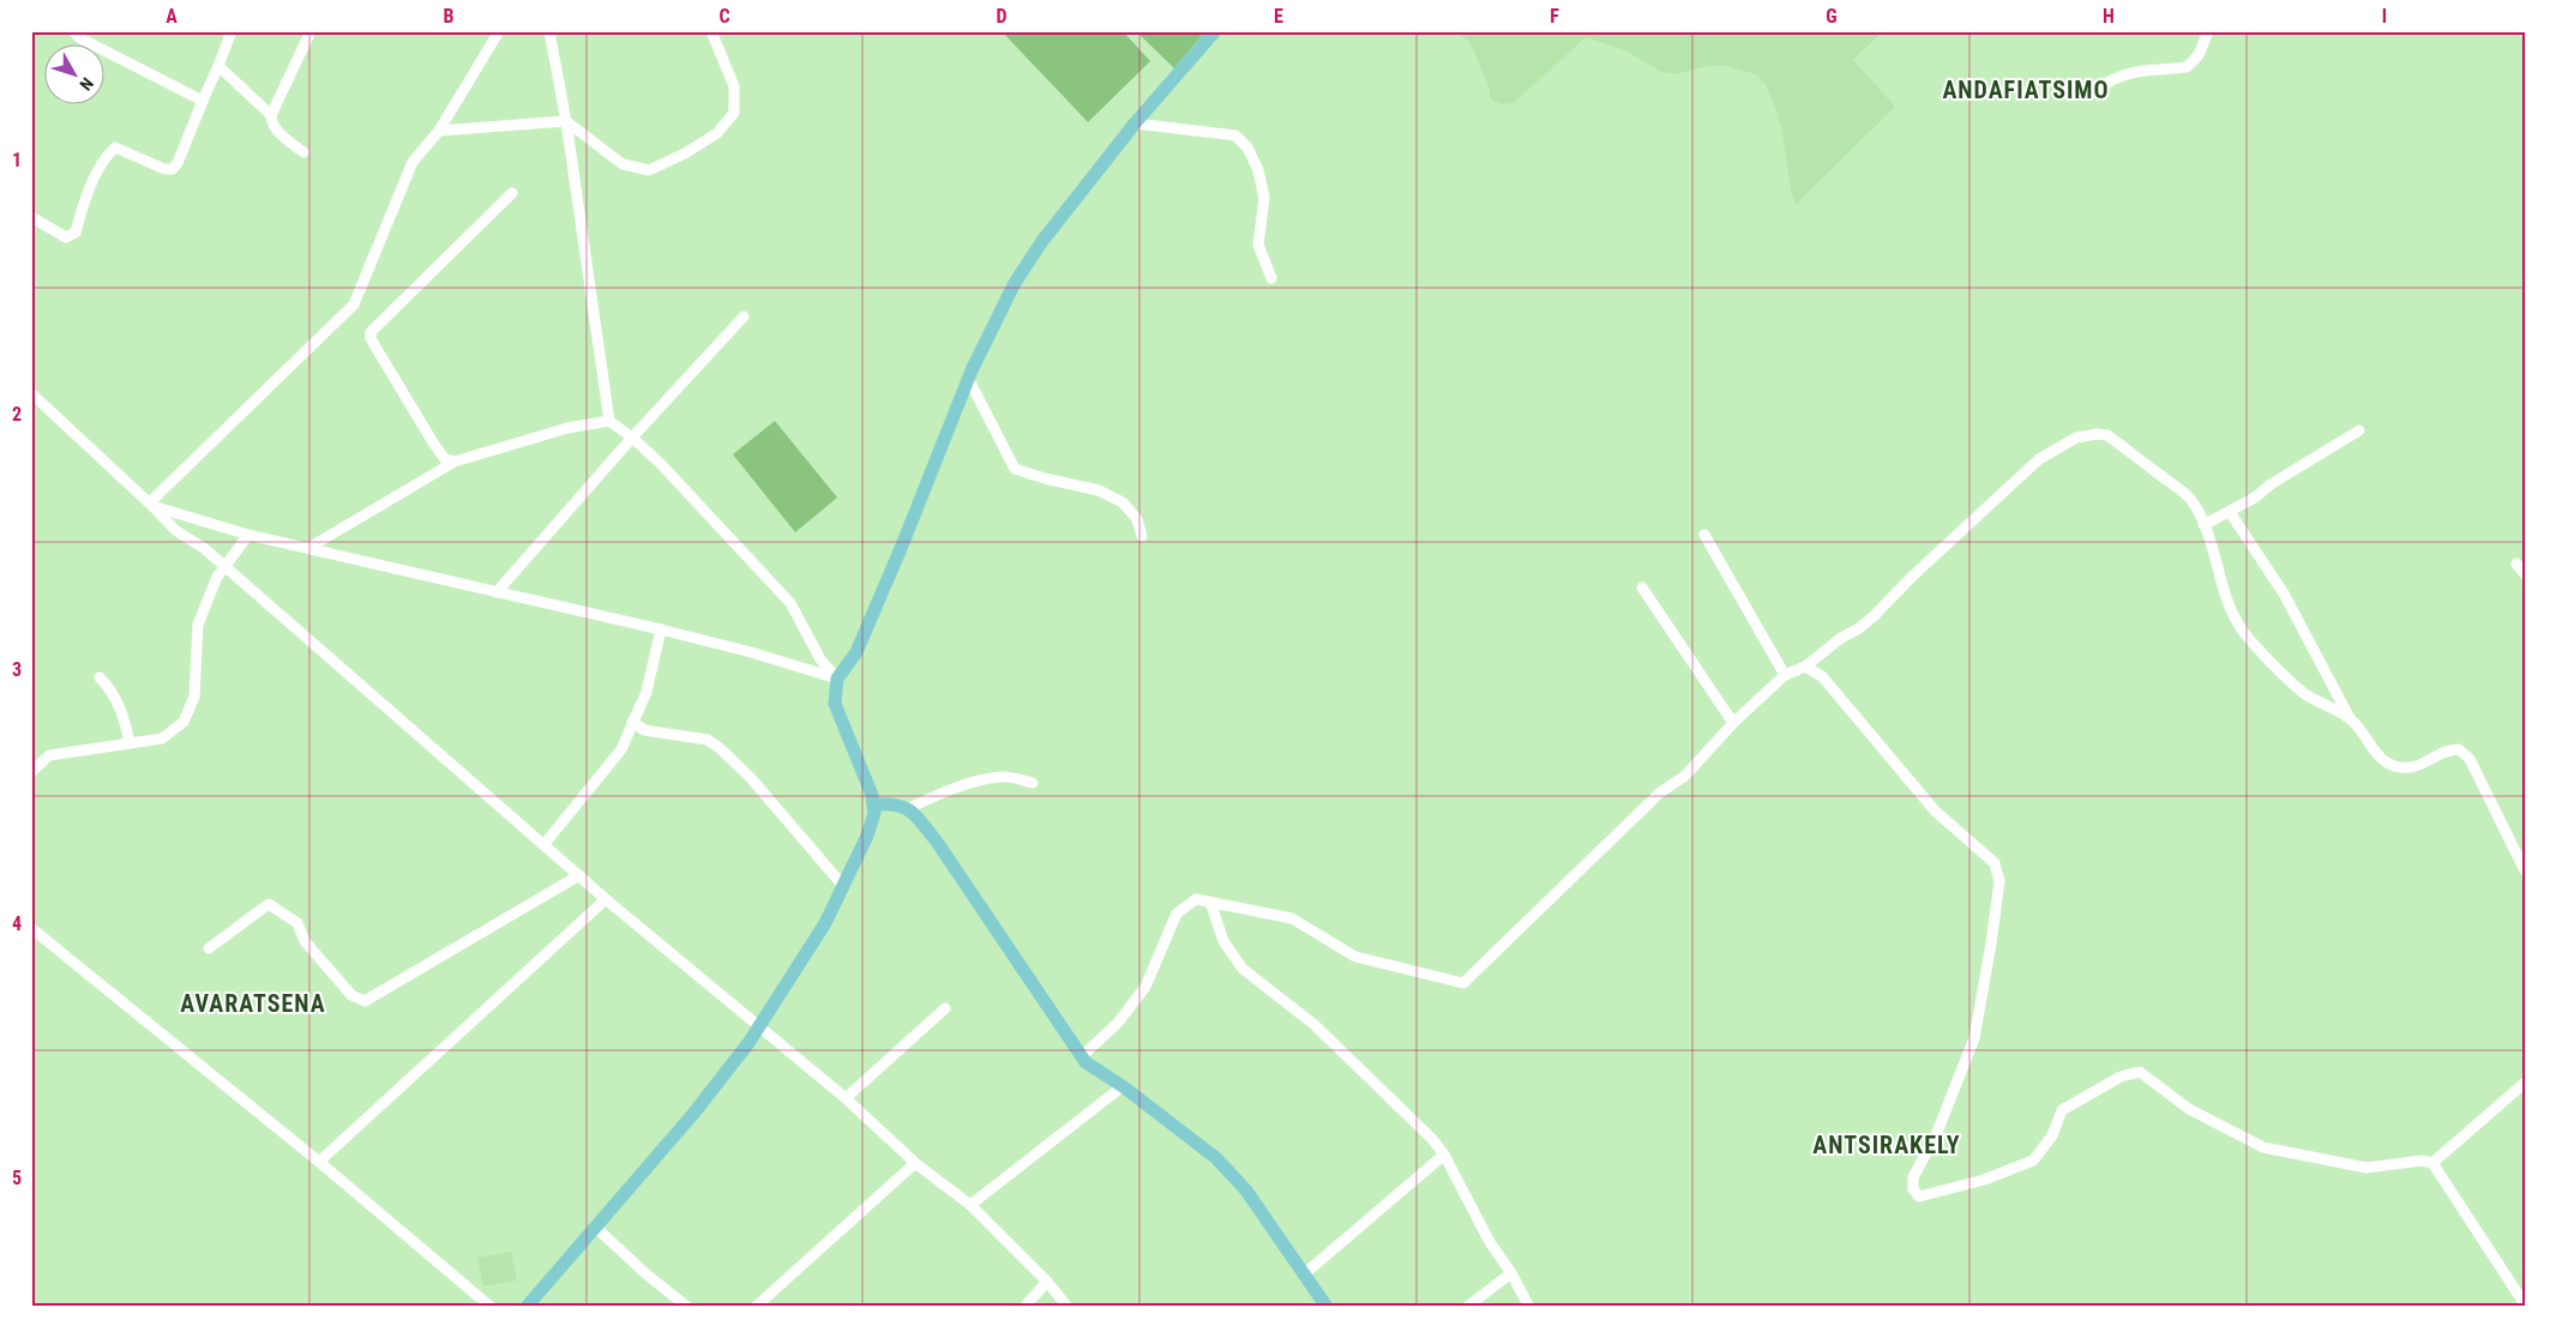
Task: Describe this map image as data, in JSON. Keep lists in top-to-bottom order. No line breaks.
{"districts":["ANDAFIATSIMO","AVARATSENA","ANTSIRAKELY"],"north":"bottom right","grid":{"columns":["A","B","C","D","E","F","G","H","I"],"rows":["1","2","3","4","5"]}}
